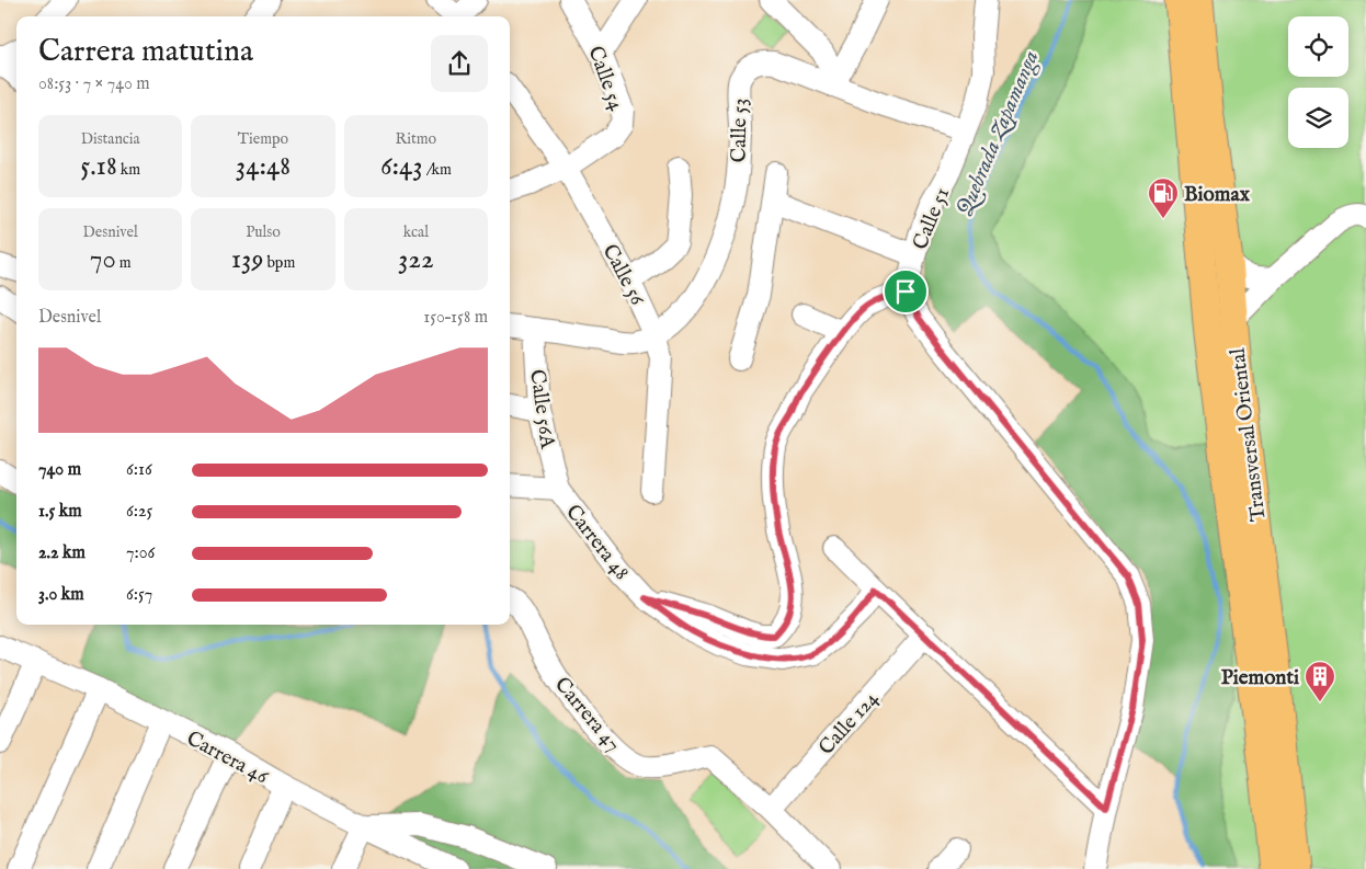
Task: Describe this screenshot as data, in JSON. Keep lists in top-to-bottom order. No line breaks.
{"streets":{"main road":["Transversal Oriental"],"street":["Calle 54","Calle 53","Calle 51","Calle 56","Calle 56A","Carrera 48","Carrera 47","Calle 124","Carrera 46"]},"crossings":[["Calle 54","Calle 56"],["Calle 53","Calle 51"],["Calle 53","Calle 56"],["Calle 56A","Carrera 48"],["Carrera 47","Calle 124"]],"water":["Quebrada Zapamanga"],"places":{"fuel station":["Biomax"],"building":["Piemonti"]},"page":{"heading":["Carrera matutina","08:53 · 7 × 740 m"],"stats":[["Distancia","5.18 km"],["Tiempo","34:48"],["Ritmo","6:43 /km"],["Desnivel","70 m"],["Pulso","139 bpm"],["kcal","322"]],"chart":["Desnivel","150–158 m"],"list":[{"name":"740 m","note":"6:16"},{"name":"1.5 km","note":"6:25"},{"name":"2.2 km","note":"7:06"},{"name":"3.0 km","note":"6:57"}]}}
